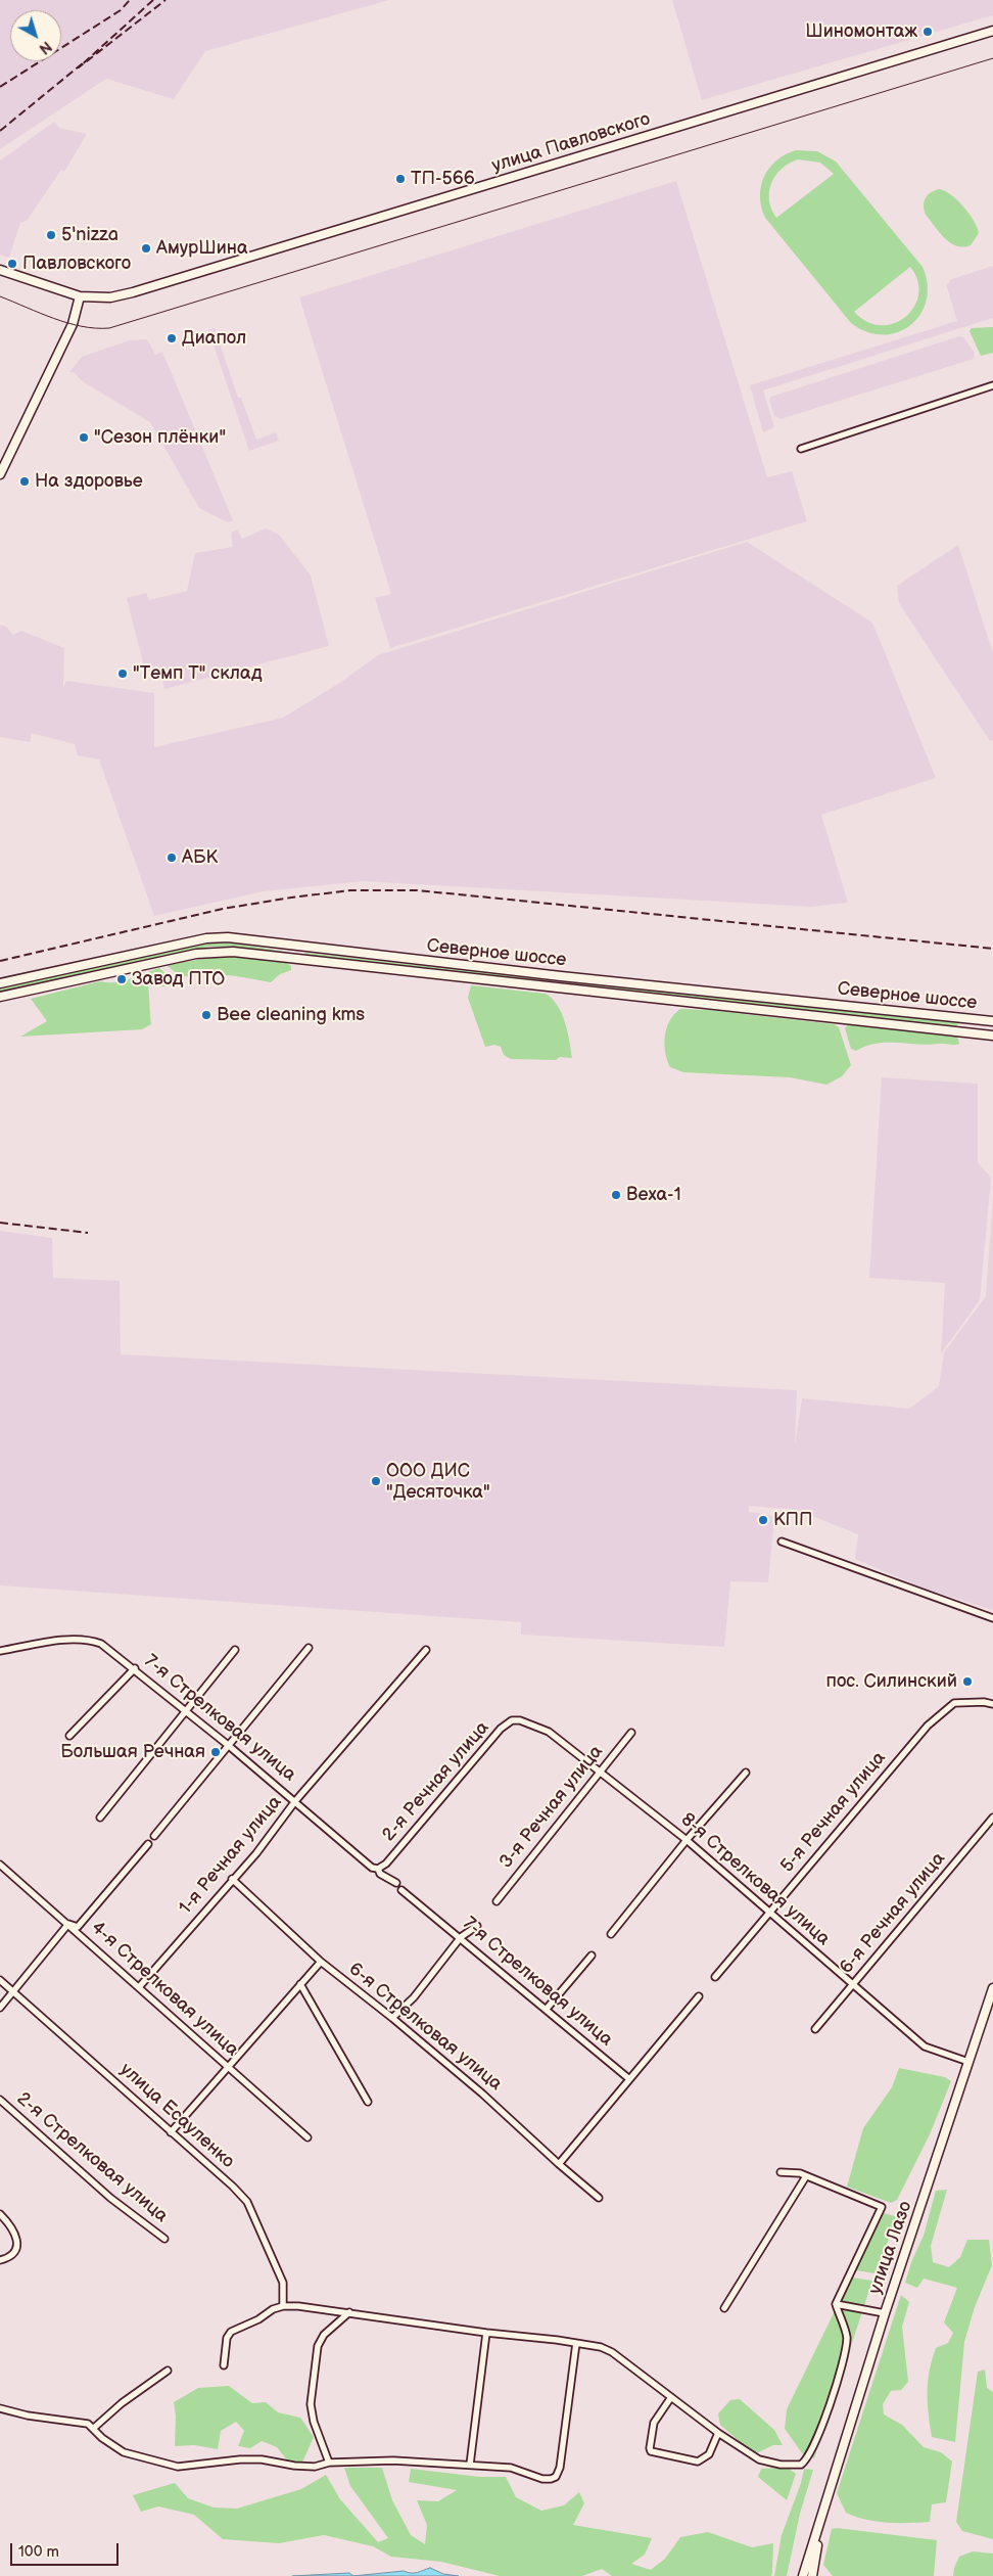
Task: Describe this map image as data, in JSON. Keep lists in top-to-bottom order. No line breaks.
{"streets":{"main road":["улица Павловского","Северное шоссе","улица Лазо"],"street":["7-я Стрелковая улица","2-я Речная улица","3-я Речная улица","5-я Речная улица","1-я Речная улица","8-я Стрелковая улица","6-я Речная улица","4-я Стрелковая улица","6-я Стрелковая улица","улица Есауленко","2-я Стрелковая улица"]},"crossings":[["7-я Стрелковая улица","2-я Речная улица"],["7-я Стрелковая улица","1-я Речная улица"],["2-я Речная улица","8-я Стрелковая улица"],["3-я Речная улица","8-я Стрелковая улица"],["5-я Речная улица","8-я Стрелковая улица"],["1-я Речная улица","4-я Стрелковая улица"],["1-я Речная улица","6-я Стрелковая улица"],["8-я Стрелковая улица","6-я Речная улица"],["8-я Стрелковая улица","улица Лазо"]],"places":["Шиномонтаж","ТП-566","5'nizza","АмурШина","Павловского","Диапол","\"Сезон плёнки\"","На здоровье","\"Темп Т\" склад","АБК","Завод ПТО","Bee cleaning kms","Веха-1","ООО ДИС \"Десяточка\"","КПП","пос. Силинский","Большая Речная"],"scale_bar":"100 m","north":"bottom right"}
